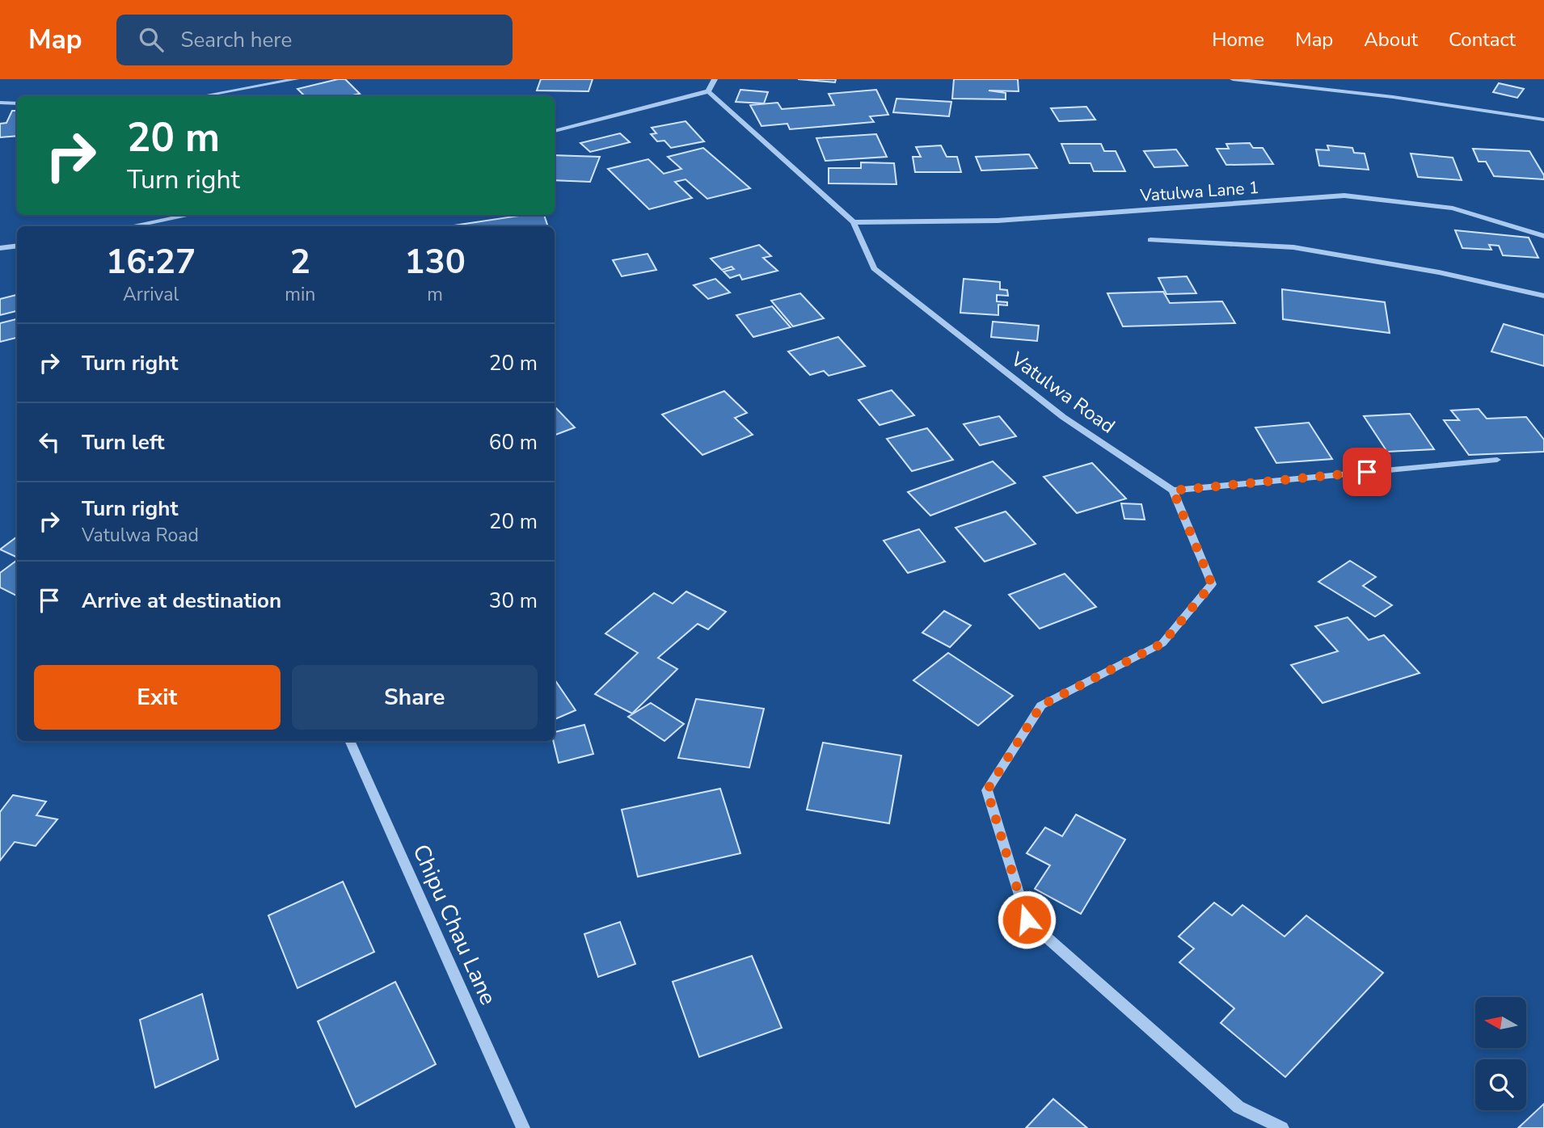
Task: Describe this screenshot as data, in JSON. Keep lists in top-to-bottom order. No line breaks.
{"streets":{"street":["Vatulwa Lane 1","Vatulwa Road","Chipu Chau Lane"]},"crossings":[["Vatulwa Lane 1","Vatulwa Road"]],"north":"left","page":{"header":"Map","search":"Search here","nav":["Home","Map","About","Contact"],"turn":["20 m","Turn right"],"eta":["16:27","Arrival","2","min","130","m"],"list":[{"name":"Turn right","value":"20 m"},{"name":"Turn left","value":"60 m"},{"name":"Turn right","note":"Vatulwa Road","value":"20 m"},{"name":"Arrive at destination","value":"30 m"}],"buttons":["Exit","Share"]}}
